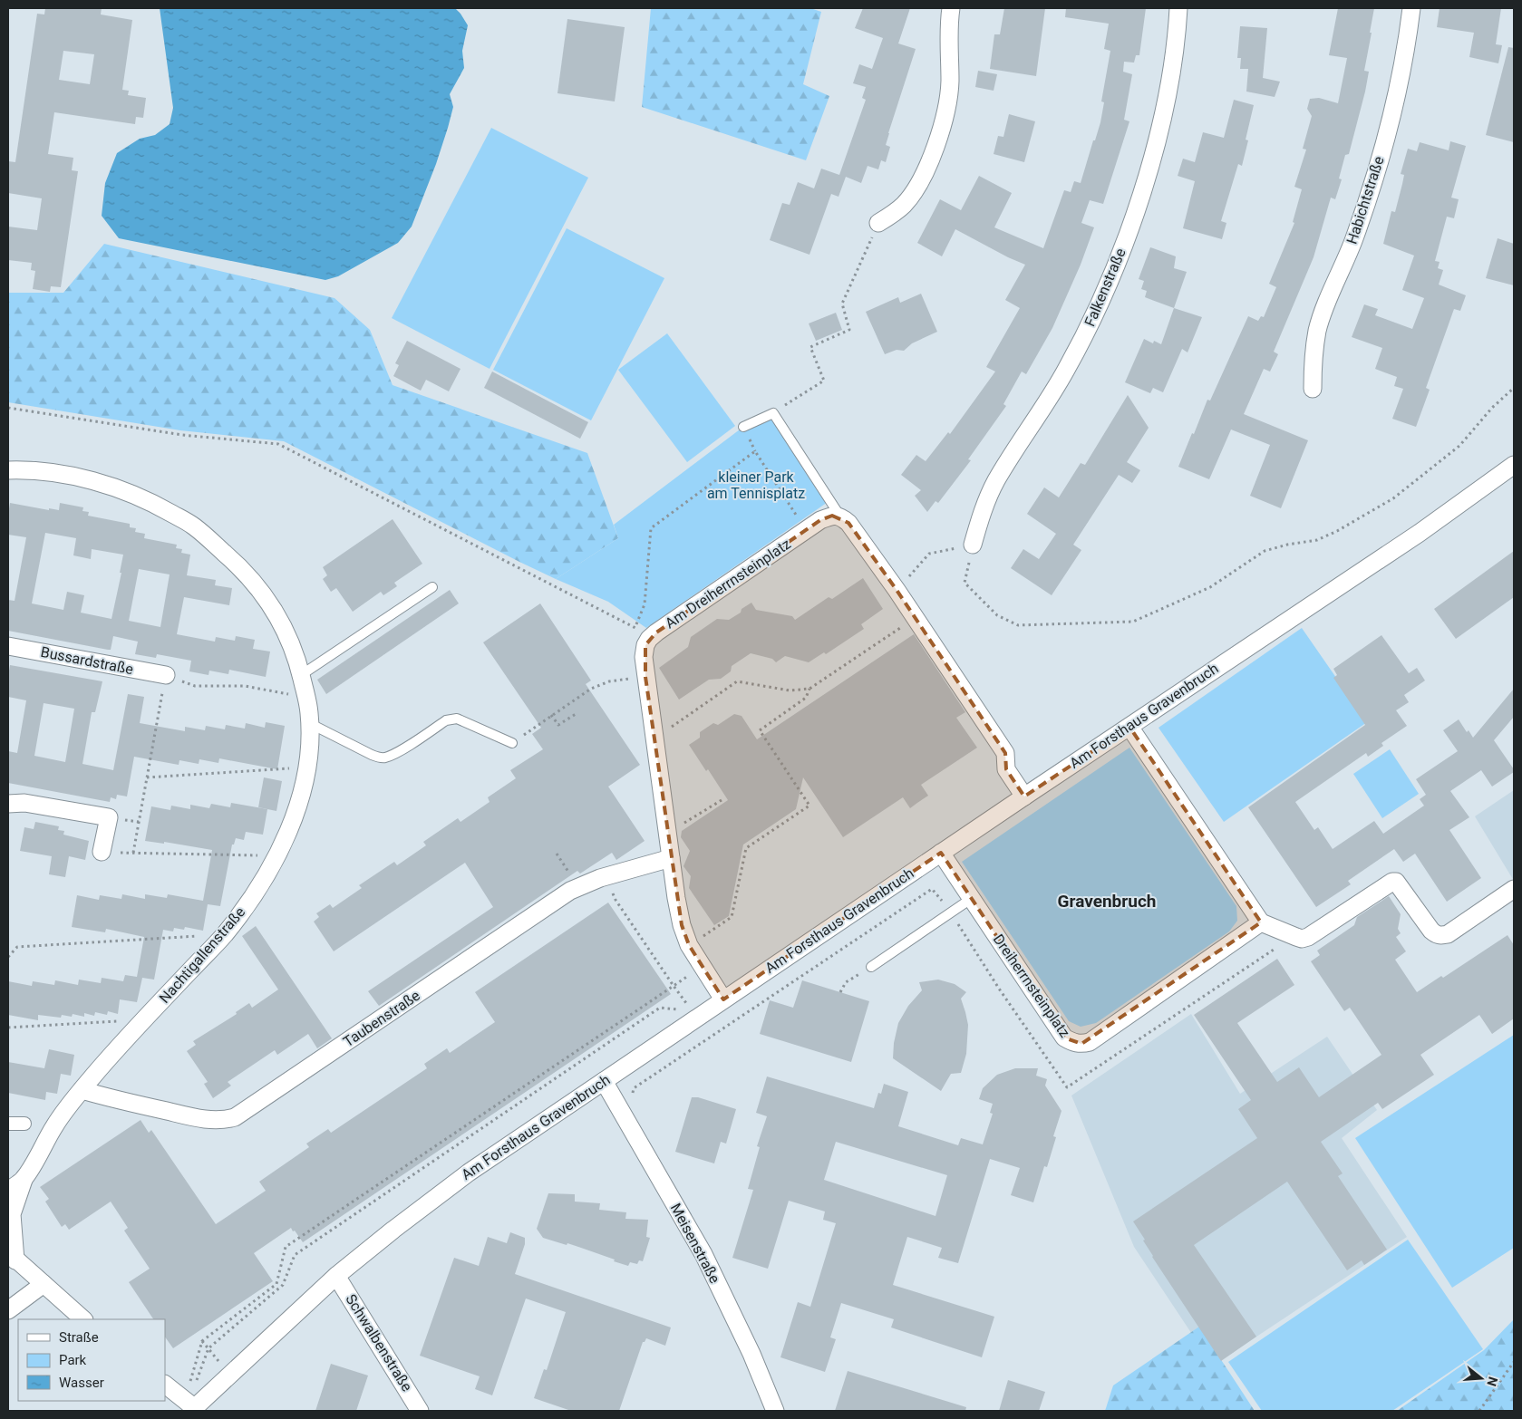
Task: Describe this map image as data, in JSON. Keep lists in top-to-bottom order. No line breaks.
{"streets":{"street":["Habichtstraße","Falkenstraße","Am Dreiherrnsteinplatz","Bussardstraße","Am Forsthaus Gravenbruch","Nachtigallenstraße","Dreiherrnsteinplatz","Taubenstraße","Meisenstraße","Schwalbenstraße"]},"crossings":[["Am Dreiherrnsteinplatz","Am Forsthaus Gravenbruch"],["Am Dreiherrnsteinplatz","Taubenstraße"],["Am Forsthaus Gravenbruch","Dreiherrnsteinplatz"],["Am Forsthaus Gravenbruch","Meisenstraße"],["Am Forsthaus Gravenbruch","Schwalbenstraße"],["Nachtigallenstraße","Taubenstraße"]],"districts":["Gravenbruch"],"parks":["kleiner Park am Tennisplatz"],"legend":["Straße","Park","Wasser"],"north":"right"}
